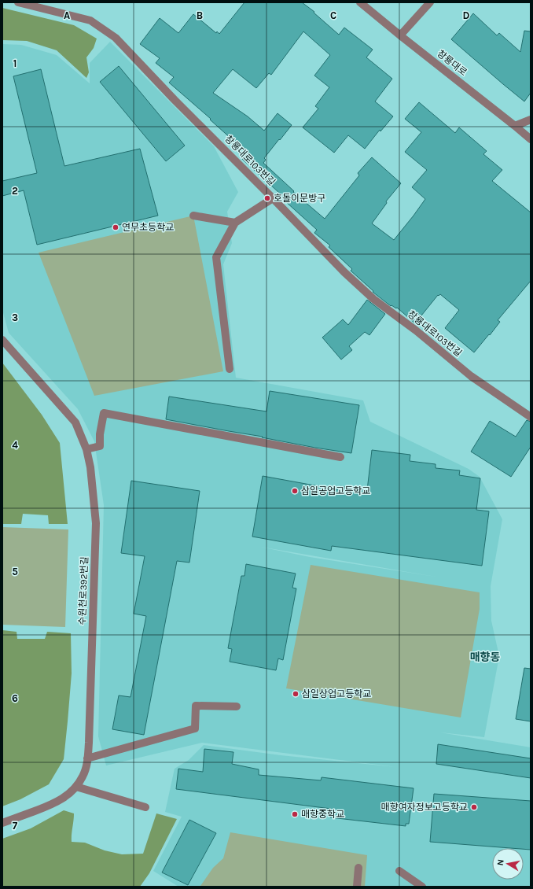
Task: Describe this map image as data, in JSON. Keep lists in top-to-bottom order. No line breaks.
{"streets":{"street":["창룡대로","창룡대로103번길","수원천로392번길"]},"districts":["매향동"],"places":["호돌이문방구","연무초등학교","삼일공업고등학교","삼일상업고등학교","매향여자정보고등학교","매향중학교"],"north":"left","grid":{"columns":["A","B","C","D"],"rows":["1","2","3","4","5","6","7"]}}
